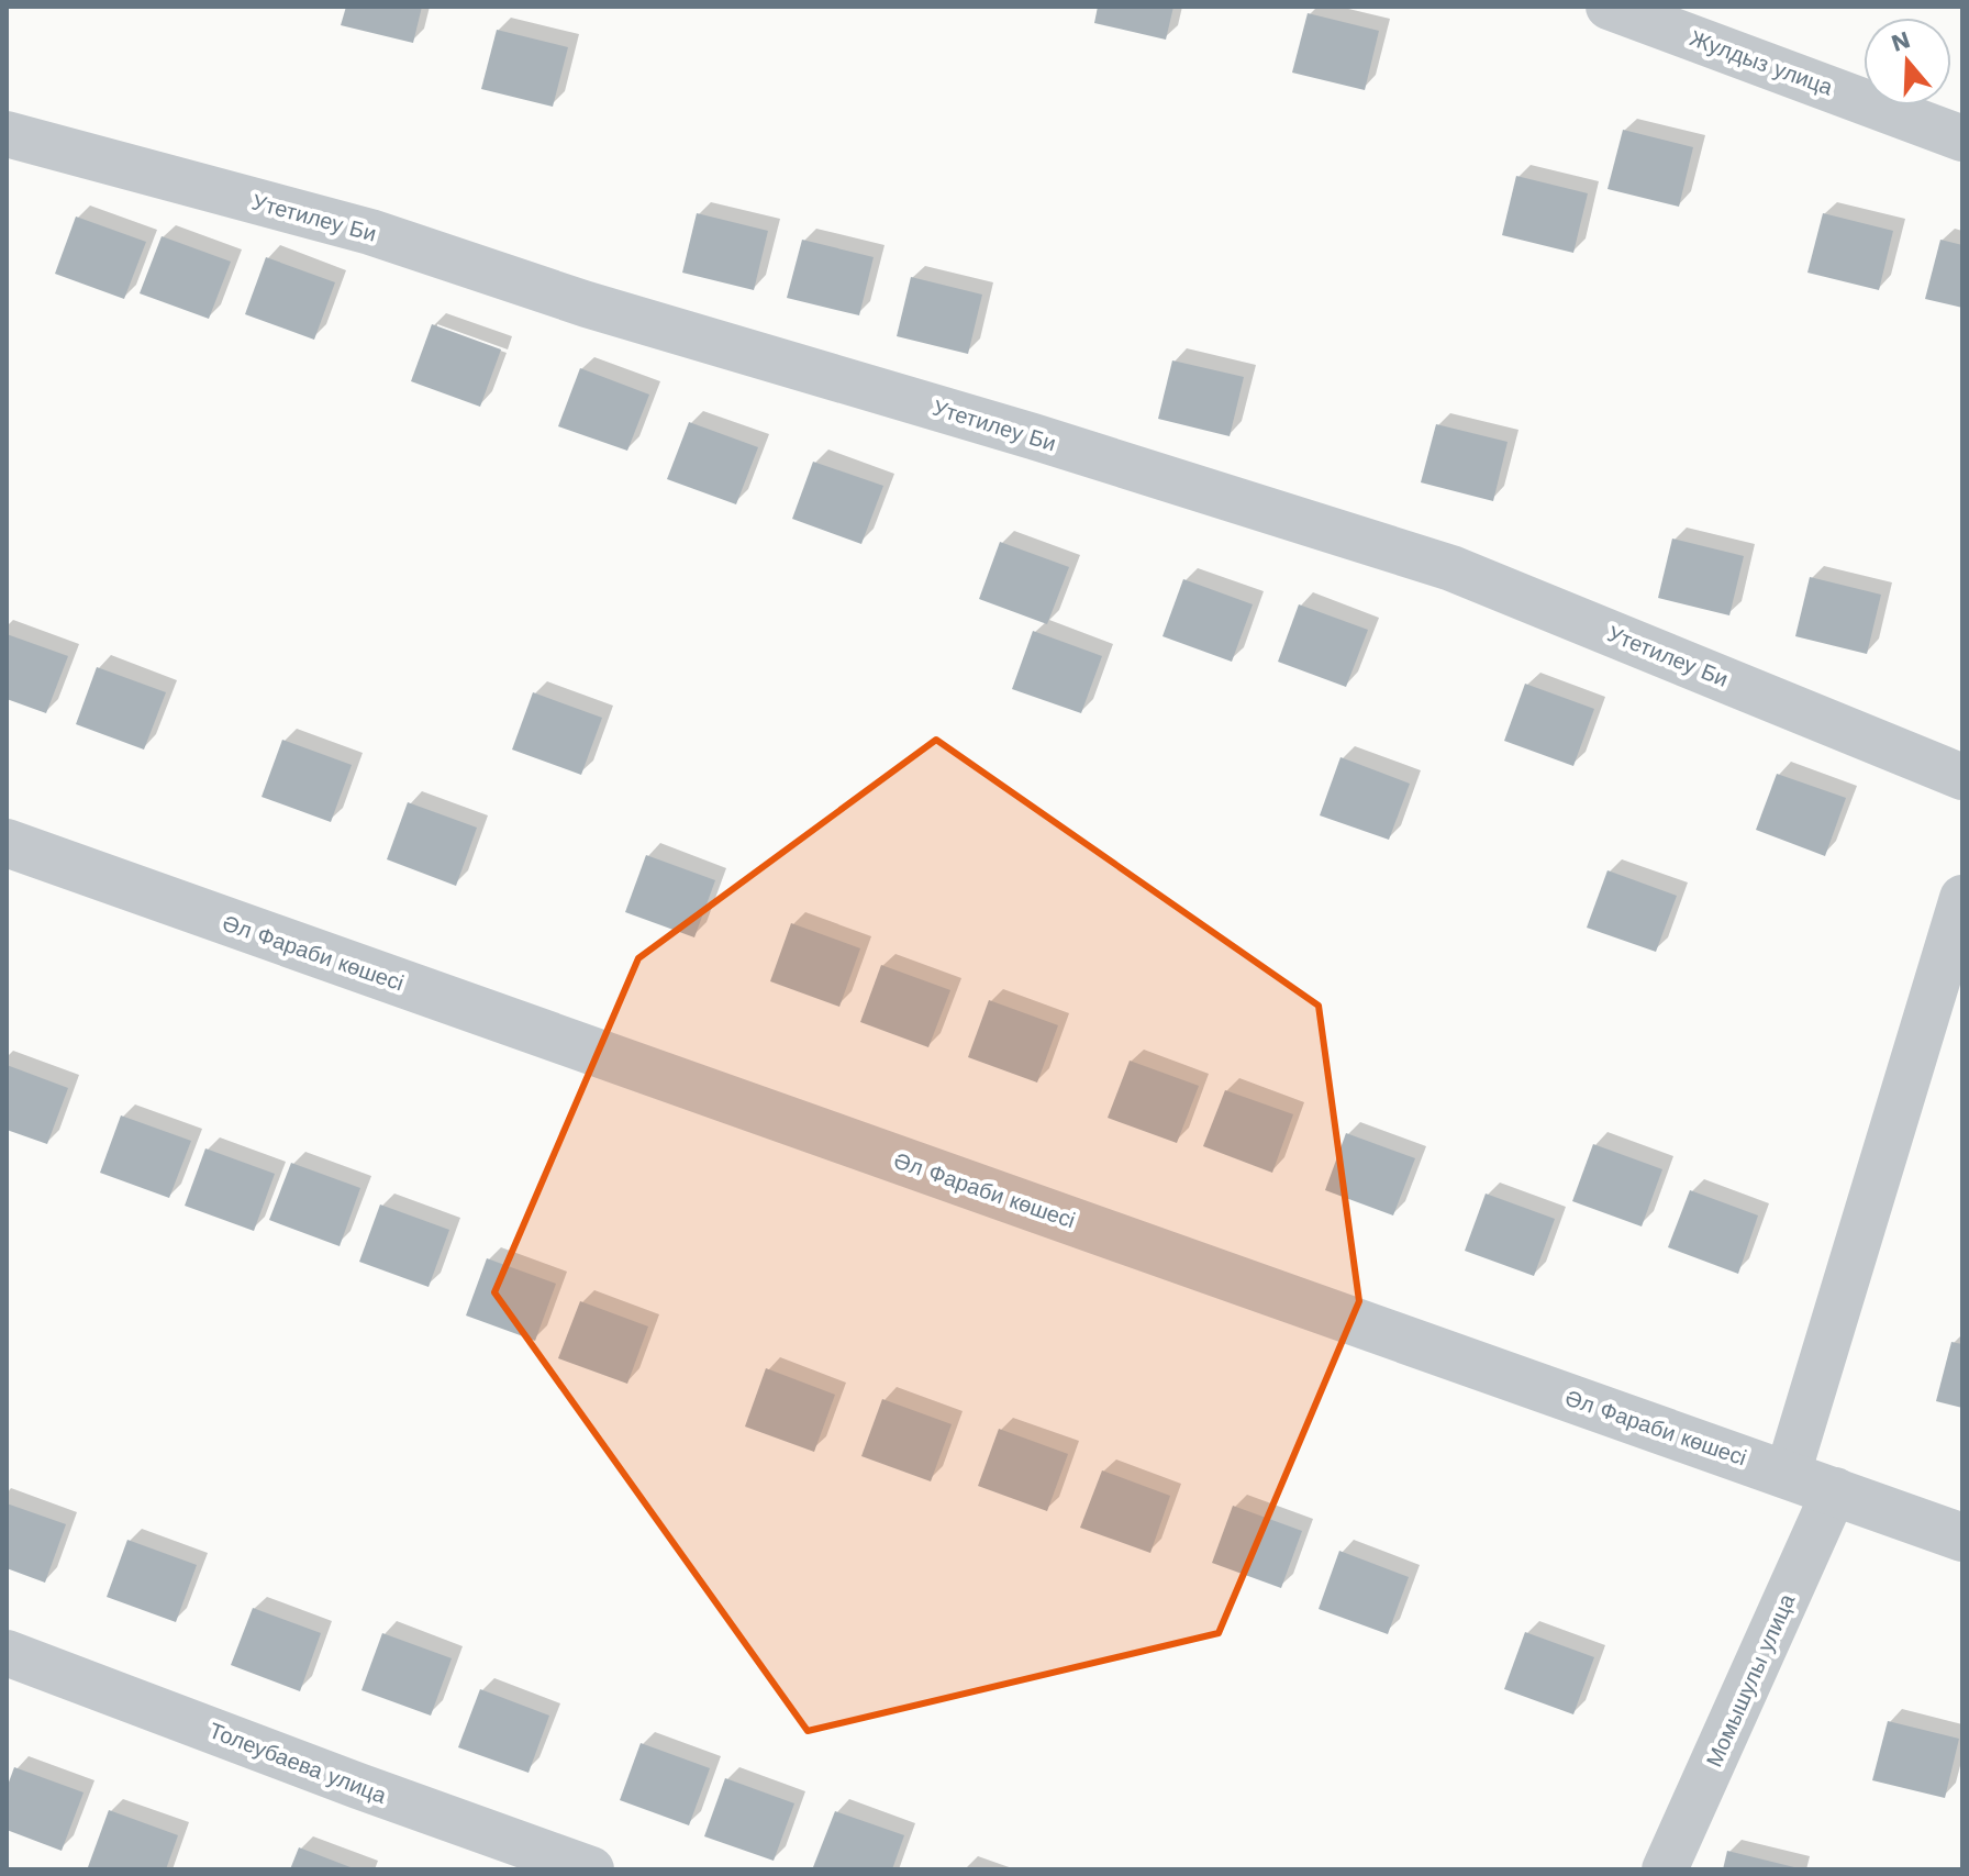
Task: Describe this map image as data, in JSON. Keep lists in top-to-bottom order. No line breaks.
{"streets":{"street":["Жулдыз улица","Утетилеу Би","Әл Фараби көшесі","Момышулы улица","Толеубаева улица"]},"crossings":[["Әл Фараби көшесі","Момышулы улица"]],"north":"top"}
